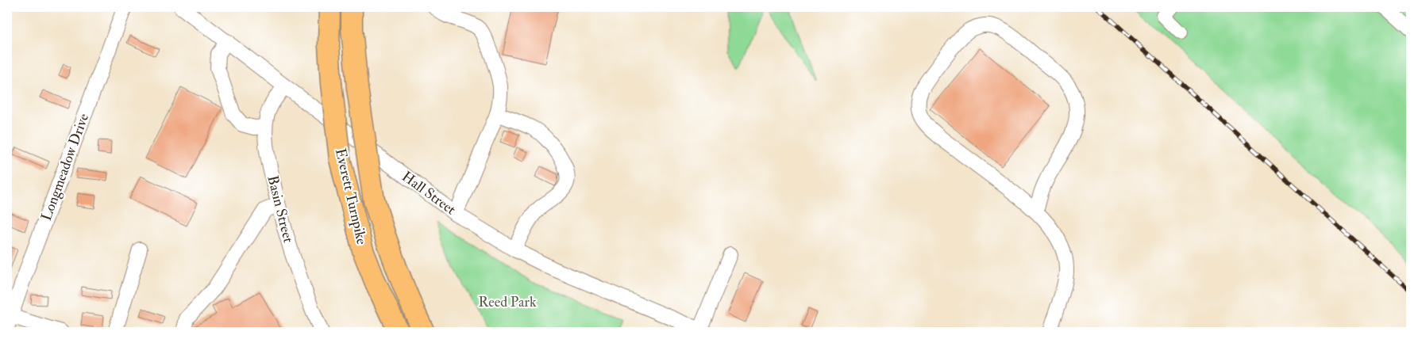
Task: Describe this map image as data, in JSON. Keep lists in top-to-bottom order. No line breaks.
{"streets":{"highway":["Everett Turnpike"],"street":["Longmeadow Drive","Hall Street","Basin Street"]},"crossings":[["Hall Street","Basin Street"]],"parks":["Reed Park"]}
